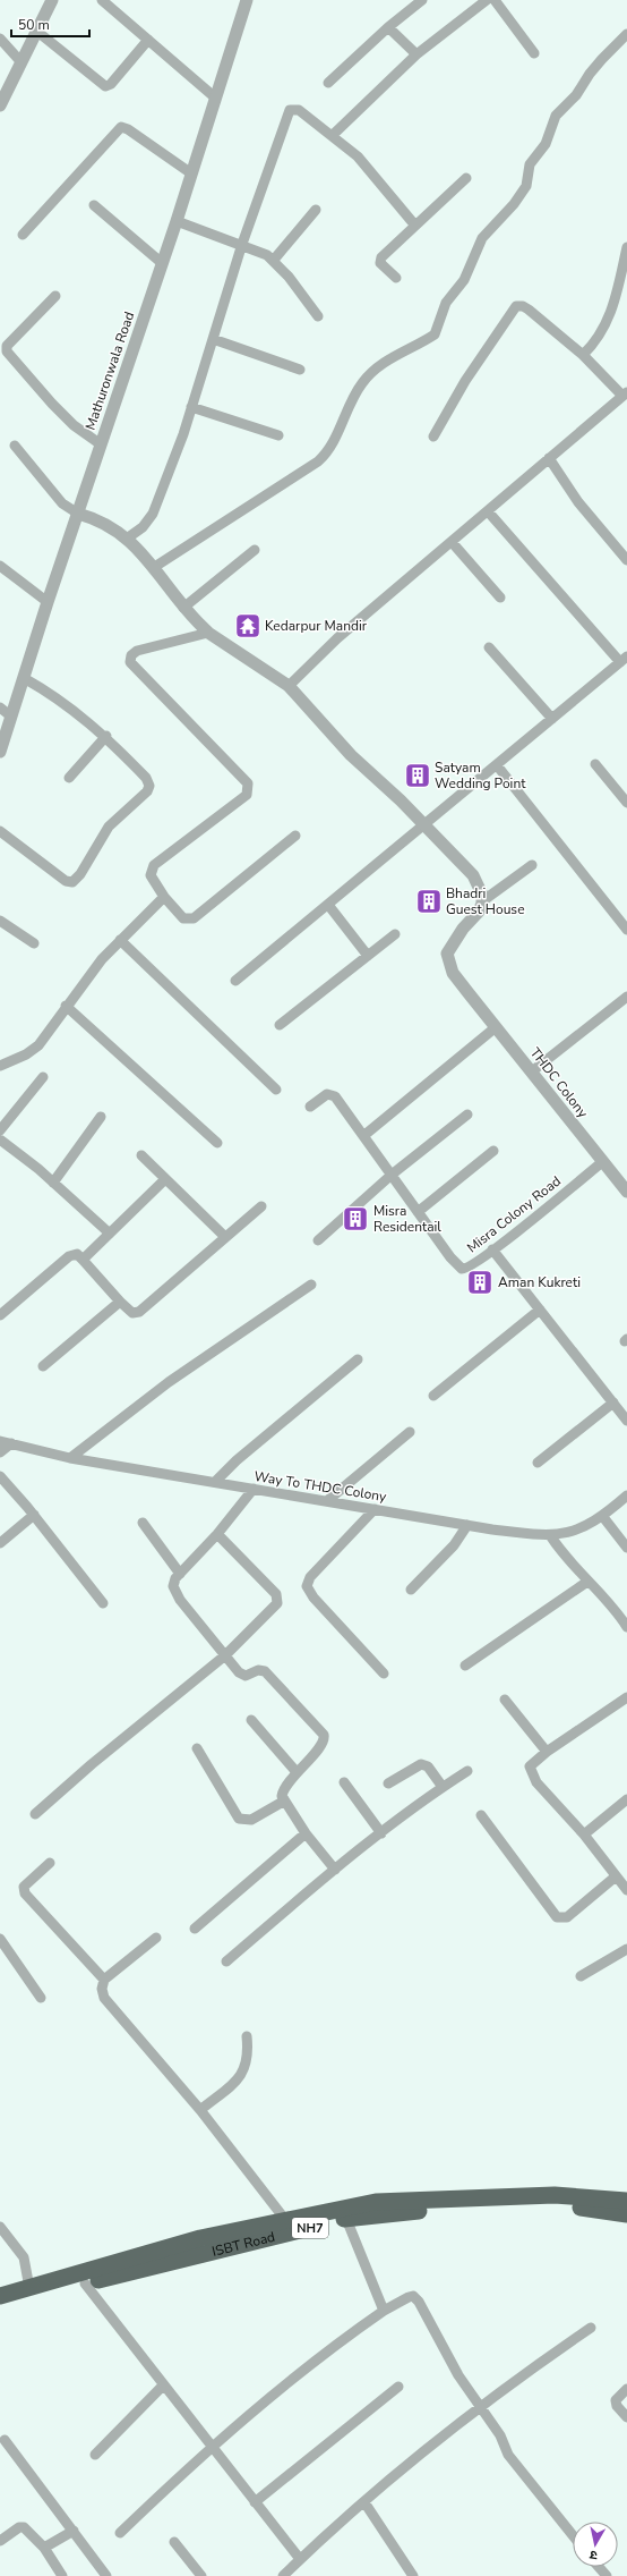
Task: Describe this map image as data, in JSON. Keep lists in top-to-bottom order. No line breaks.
{"streets":{"highway":["NH7","ISBT Road"],"street":["Mathuronwala Road","THDC Colony","Misra Colony Road","Way To THDC Colony"]},"crossings":[["THDC Colony","Misra Colony Road"]],"places":{"temple":["Kedarpur Mandir"],"building":["Satyam Wedding Point","Bhadri Guest House","Misra Residentail","Aman Kukreti"]},"scale_bar":"50 m","north":"bottom"}
